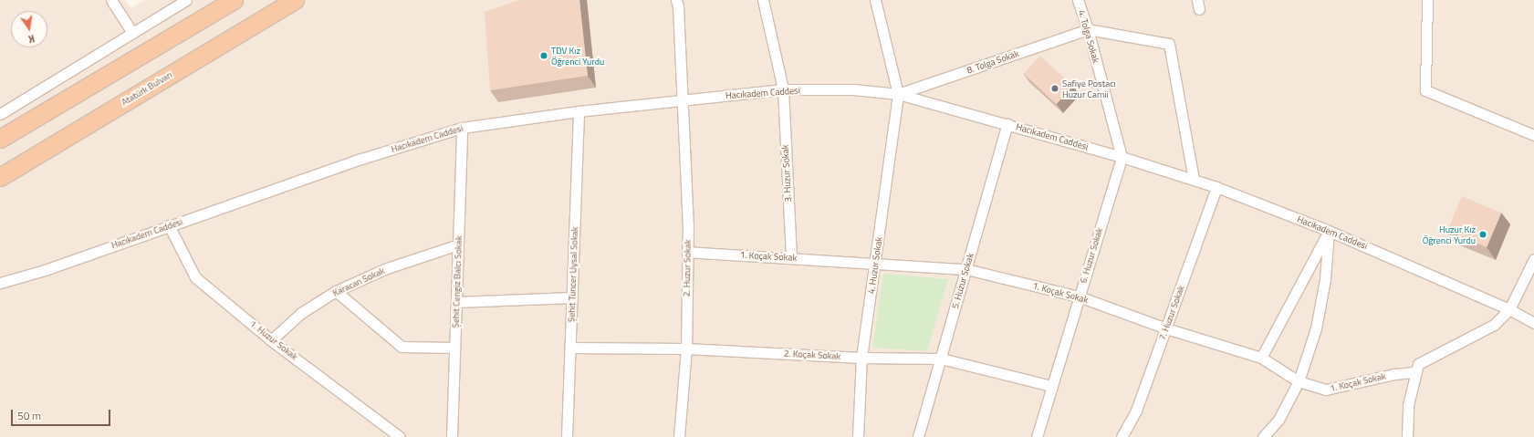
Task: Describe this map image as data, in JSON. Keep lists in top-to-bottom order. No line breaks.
{"streets":{"highway":["Atatürk Bulvarı"],"street":["4. Tolga Sokak","8. Tolga Sokak","Hacıkadem Caddesi","3. Huzur Sokak","6. Huzur Sokak","1. Koçak Sokak","4. Huzur Sokak","2. Huzur Sokak","Şehit Tuncer Uysal Sokak","5. Huzur Sokak","Karacan Sokak","Şehit Cengiz Balcı Sokak","7. Huzur Sokak","1. Huzur Sokak","2. Koçak Sokak"]},"crossings":[["4. Tolga Sokak","8. Tolga Sokak"],["4. Tolga Sokak","Hacıkadem Caddesi"],["4. Tolga Sokak","6. Huzur Sokak"],["8. Tolga Sokak","Hacıkadem Caddesi"],["8. Tolga Sokak","4. Huzur Sokak"],["Hacıkadem Caddesi","3. Huzur Sokak"],["Hacıkadem Caddesi","6. Huzur Sokak"],["Hacıkadem Caddesi","4. Huzur Sokak"],["Hacıkadem Caddesi","2. Huzur Sokak"],["Hacıkadem Caddesi","Şehit Tuncer Uysal Sokak"],["Hacıkadem Caddesi","5. Huzur Sokak"],["Hacıkadem Caddesi","Şehit Cengiz Balcı Sokak"],["Hacıkadem Caddesi","7. Huzur Sokak"],["Hacıkadem Caddesi","1. Huzur Sokak"],["3. Huzur Sokak","1. Koçak Sokak"],["6. Huzur Sokak","1. Koçak Sokak"],["6. Huzur Sokak","2. Koçak Sokak"],["1. Koçak Sokak","4. Huzur Sokak"],["1. Koçak Sokak","2. Huzur Sokak"],["1. Koçak Sokak","5. Huzur Sokak"],["1. Koçak Sokak","7. Huzur Sokak"],["4. Huzur Sokak","2. Koçak Sokak"],["2. Huzur Sokak","2. Koçak Sokak"],["Şehit Tuncer Uysal Sokak","2. Koçak Sokak"],["5. Huzur Sokak","2. Koçak Sokak"],["Karacan Sokak","Şehit Cengiz Balcı Sokak"],["Karacan Sokak","1. Huzur Sokak"]],"places":["TDV Kız Öğrenci Yurdu","Safiye Postacı Huzur Camii","Huzur Kız Öğrenci Yurdu"],"scale_bar":"50 m","north":"bottom"}
